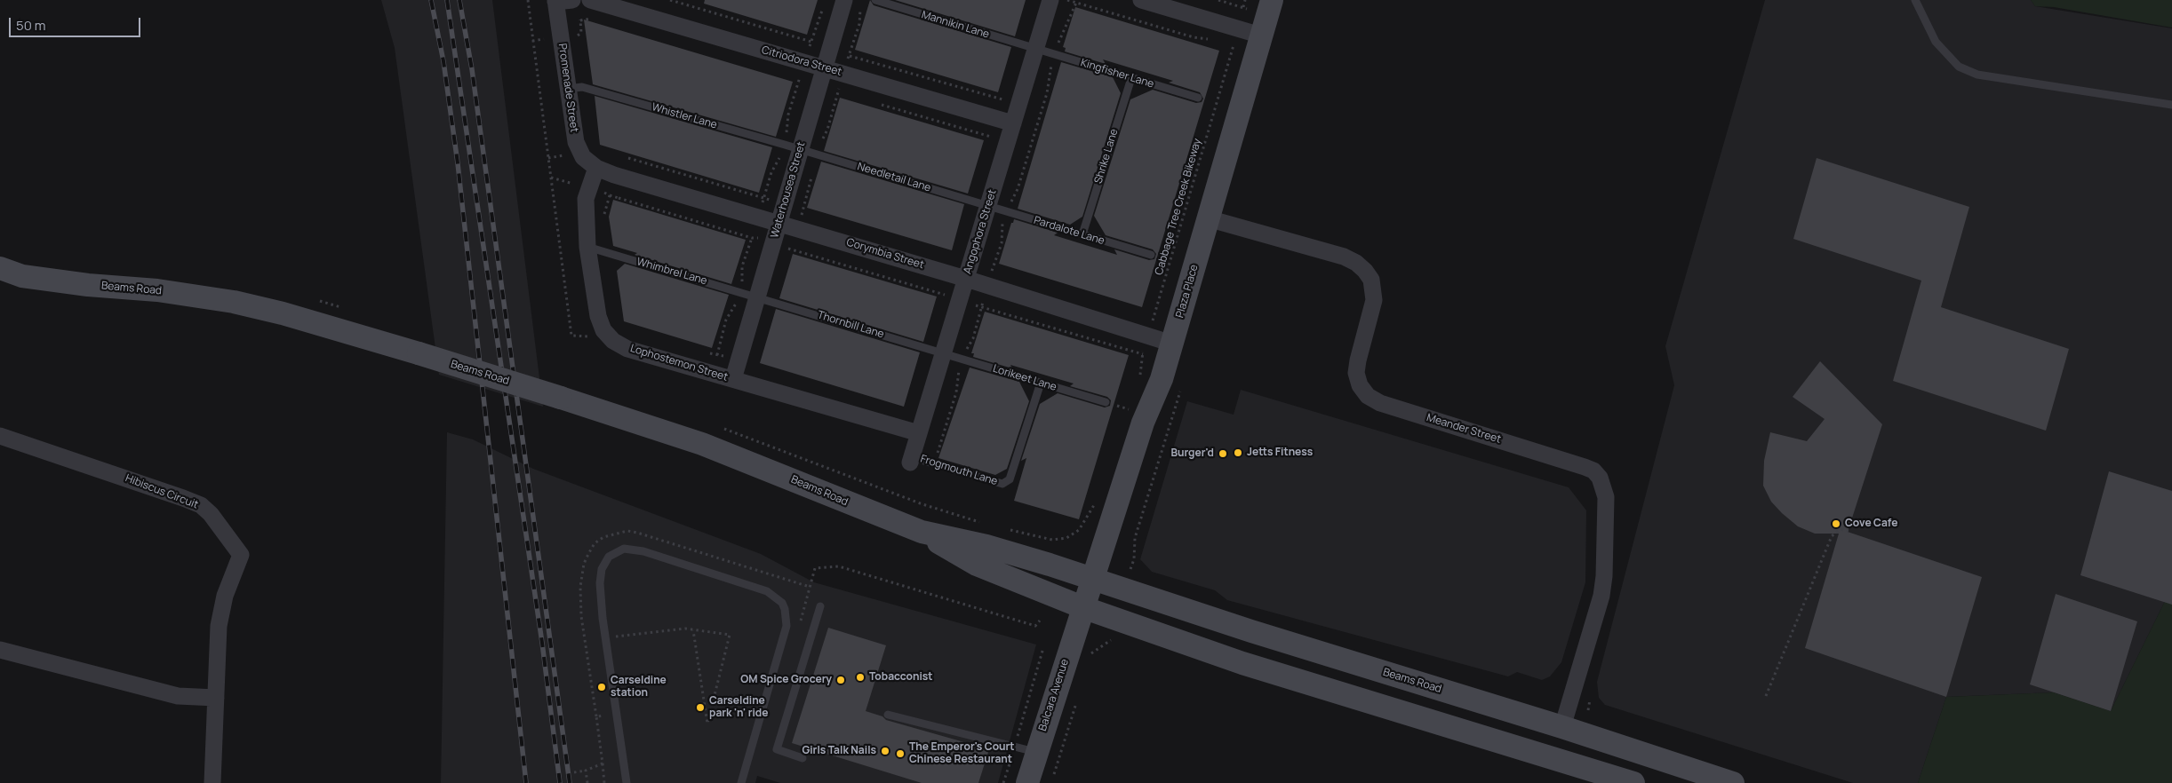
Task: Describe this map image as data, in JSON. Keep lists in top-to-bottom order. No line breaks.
{"streets":{"main road":["Beams Road","Plaza Place","Balcara Avenue"],"street":["Citriodora Street","Promenade Street","Waterhousea Street","Angophora Street","Corymbia Street","Lophostemon Street","Meander Street","Hibiscus Circuit"],"lane":["Mannikin Lane","Kingfisher Lane","Whistler Lane","Shrike Lane","Needletail Lane","Pardalote Lane","Whimbrel Lane","Thornbill Lane","Lorikeet Lane","Frogmouth Lane"],"path":["Cabbage Tree Creek Bikeway"]},"crossings":[["Mannikin Lane","Kingfisher Lane"],["Mannikin Lane","Angophora Street"],["Citriodora Street","Waterhousea Street"],["Citriodora Street","Angophora Street"],["Kingfisher Lane","Shrike Lane"],["Kingfisher Lane","Angophora Street"],["Promenade Street","Whistler Lane"],["Promenade Street","Corymbia Street"],["Promenade Street","Lophostemon Street"],["Whistler Lane","Needletail Lane"],["Whistler Lane","Waterhousea Street"],["Shrike Lane","Pardalote Lane"],["Needletail Lane","Waterhousea Street"],["Needletail Lane","Pardalote Lane"],["Needletail Lane","Angophora Street"],["Waterhousea Street","Corymbia Street"],["Waterhousea Street","Whimbrel Lane"],["Waterhousea Street","Thornbill Lane"],["Waterhousea Street","Lophostemon Street"],["Cabbage Tree Creek Bikeway","Corymbia Street"],["Pardalote Lane","Angophora Street"],["Angophora Street","Corymbia Street"],["Angophora Street","Thornbill Lane"],["Angophora Street","Lophostemon Street"],["Angophora Street","Lorikeet Lane"],["Angophora Street","Frogmouth Lane"],["Corymbia Street","Plaza Place"],["Corymbia Street","Lophostemon Street"],["Whimbrel Lane","Thornbill Lane"],["Whimbrel Lane","Lophostemon Street"],["Beams Road","Plaza Place"],["Beams Road","Meander Street"],["Beams Road","Balcara Avenue"],["Plaza Place","Meander Street"],["Thornbill Lane","Lorikeet Lane"],["Lorikeet Lane","Frogmouth Lane"]],"places":["Jetts Fitness","Burger'd","Cove Cafe","Tobacconist","OM Spice Grocery","Carseldine station","Carseldine park 'n' ride","Girls Talk Nails","The Emperor's Court Chinese Restaurant"],"scale_bar":"50 m"}
